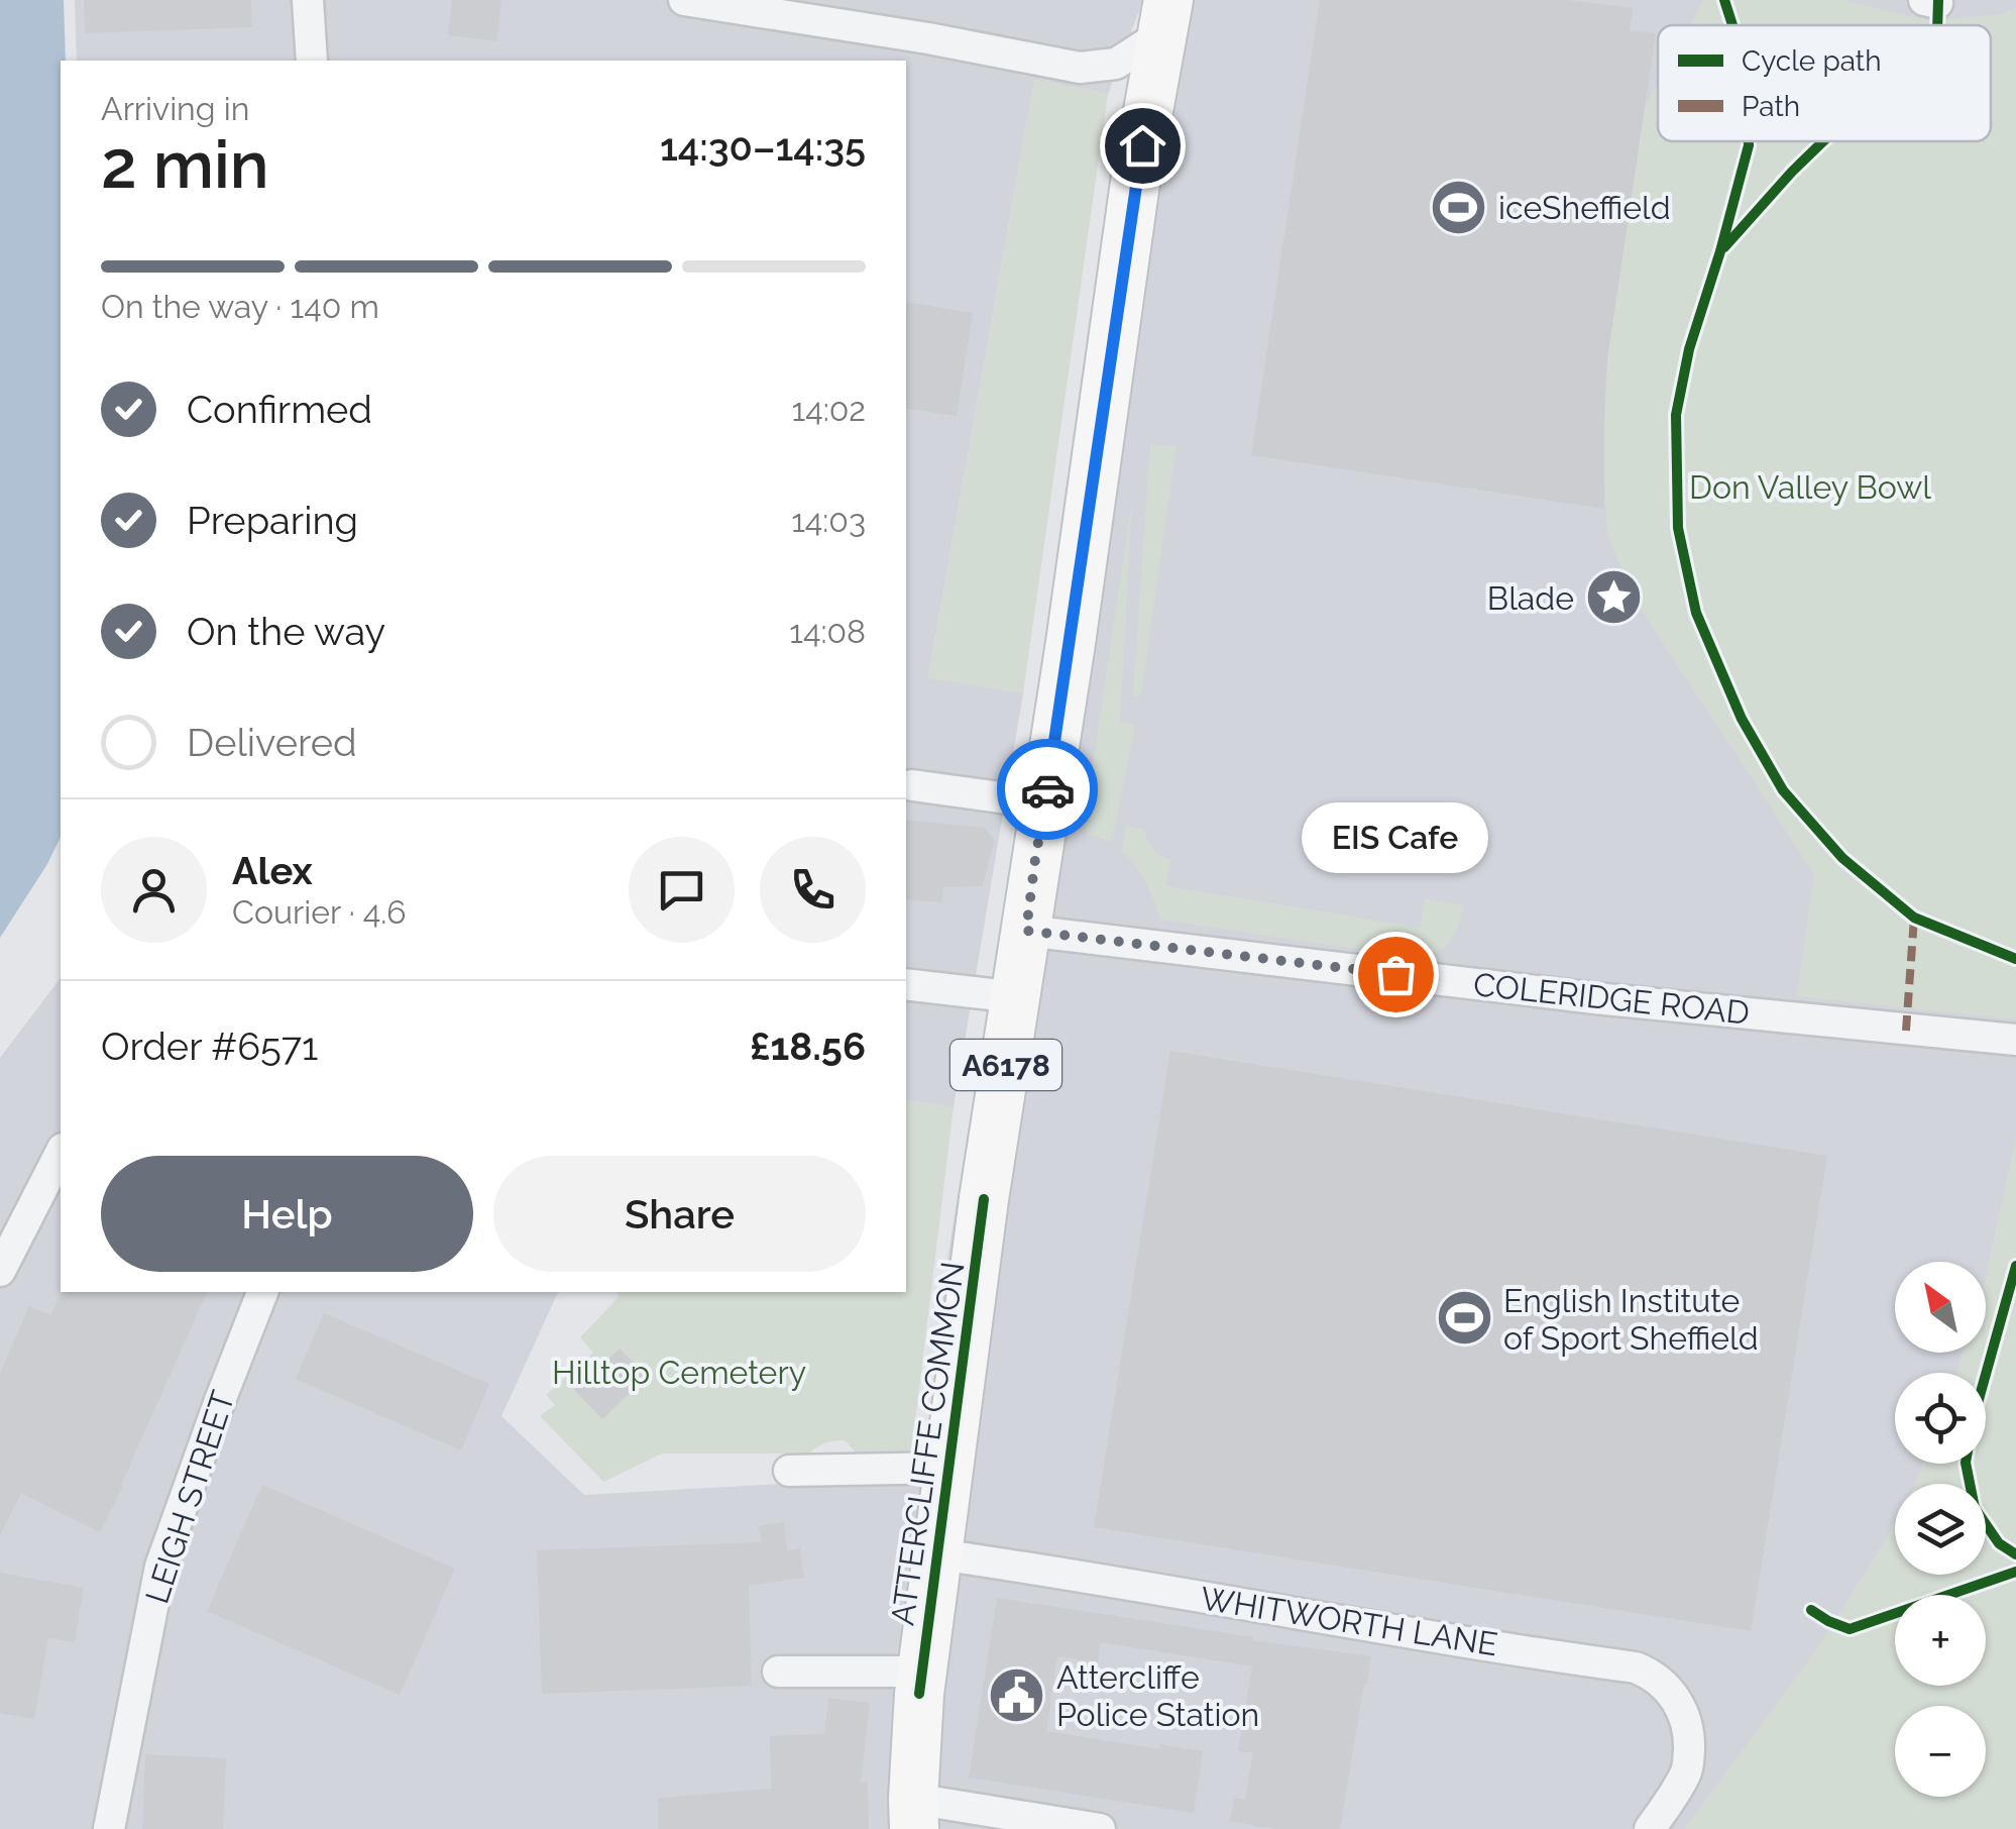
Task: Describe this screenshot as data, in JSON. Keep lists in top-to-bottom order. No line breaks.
{"streets":{"main road":["A6178","ATTERCLIFFE COMMON"],"street":["COLERIDGE ROAD","LEIGH STREET","WHITWORTH LANE"]},"crossings":[["COLERIDGE ROAD","ATTERCLIFFE COMMON"],["ATTERCLIFFE COMMON","WHITWORTH LANE"]],"parks":["Don Valley Bowl","Hilltop Cemetery"],"places":{"sports":["iceSheffield","English Institute of Sport Sheffield"],"place":["Blade"],"other":["EIS Cafe"],"public building":["Attercliffe Police Station"]},"legend":["Cycle path","Path"],"north":"top left","page":{"heading":["2 min","Arriving in","14:30–14:35"],"panel":["Alex","Courier · 4.6","Order #6571","£18.56"],"bar":"On the way · 140 m","list":[["Confirmed","14:02"],["Preparing","14:03"],["On the way","14:08"],"Delivered"],"bubble":"EIS Cafe","buttons":["Help","Share"],"map_buttons":["+","−"]}}
